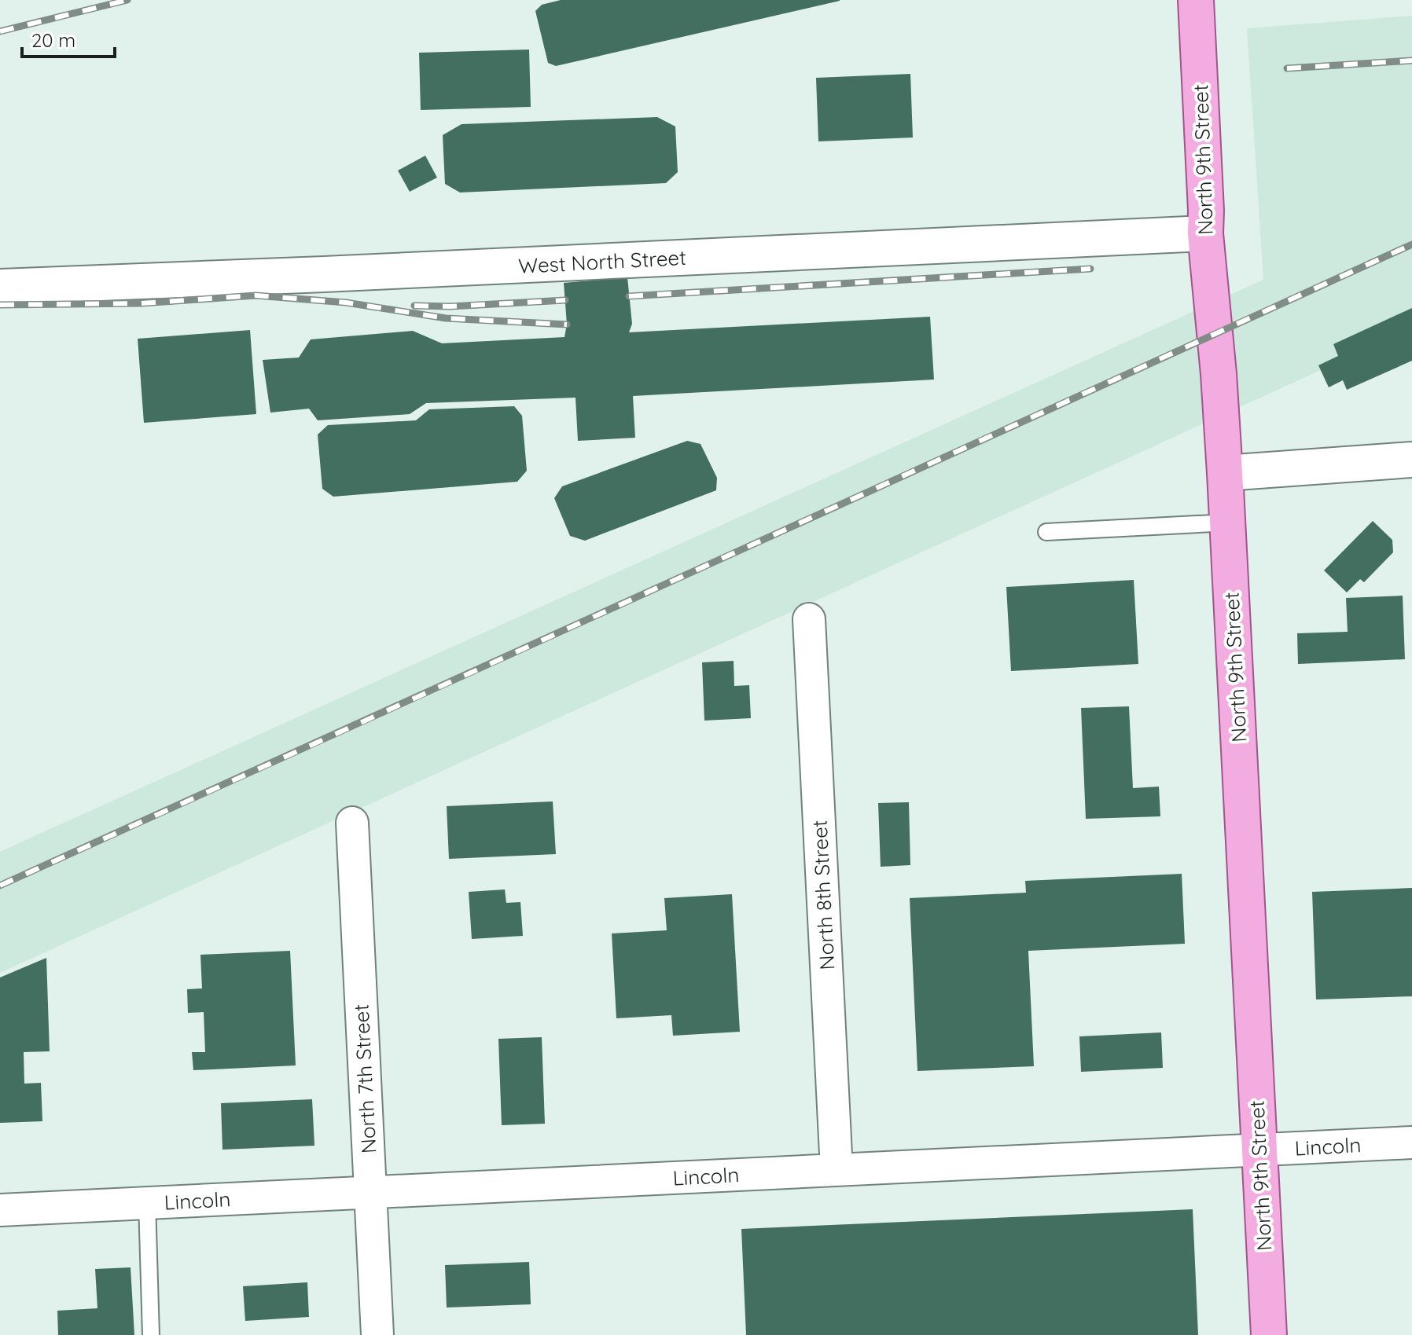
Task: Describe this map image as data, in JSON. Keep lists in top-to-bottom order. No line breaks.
{"streets":{"main road":["North 9th Street"],"street":["West North Street","North 8th Street","North 7th Street","Lincoln"]},"crossings":[["North 9th Street","West North Street"],["North 9th Street","Lincoln"],["North 8th Street","Lincoln"],["North 7th Street","Lincoln"]],"scale_bar":"20 m"}
